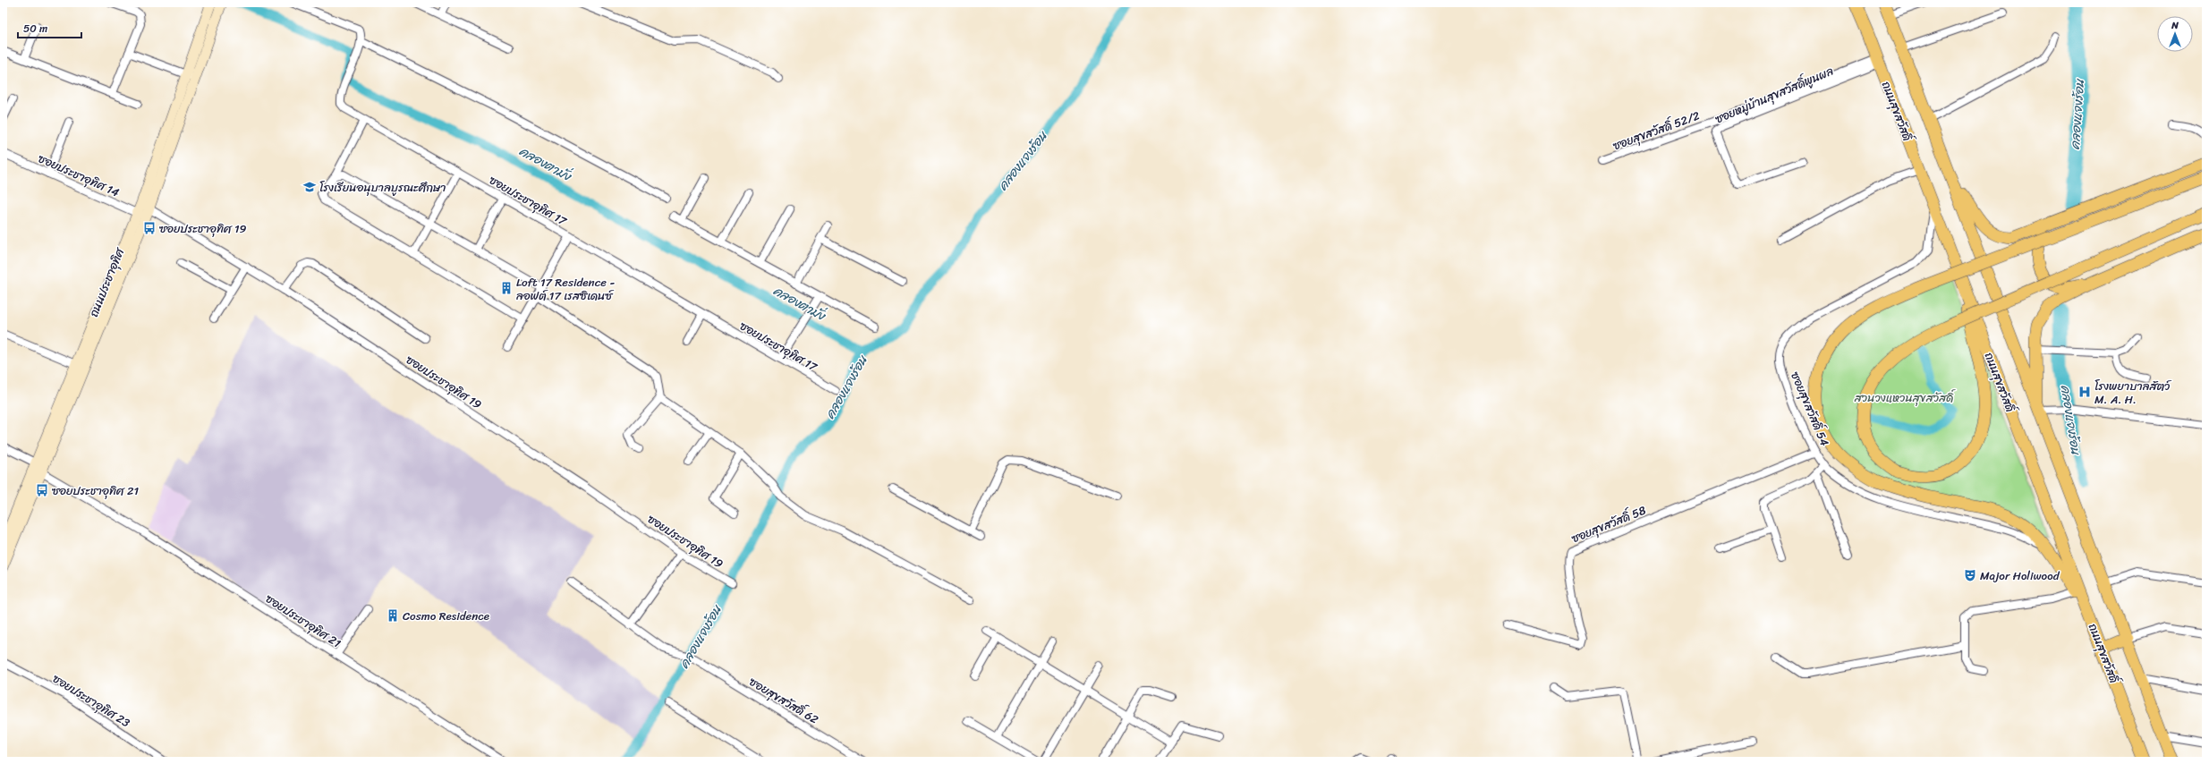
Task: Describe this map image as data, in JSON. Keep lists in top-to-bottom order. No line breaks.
{"streets":{"main road":["ถนนสุขสวัสดิ์","ถนนประชาอุทิศ"],"street":["ซอยหมู่บ้านสุขสวัสดิ์พูนผล","ซอยสุขสวัสดิ์ 52/2","ซอยประชาอุทิศ 14","ซอยประชาอุทิศ 17","ซอยประชาอุทิศ 19","ซอยสุขสวัสดิ์ 54","ซอยสุขสวัสดิ์ 58","ซอยประชาอุทิศ 21","ซอยประชาอุทิศ 23","ซอยสุขสวัสดิ์ 62"]},"crossings":[["ซอยหมู่บ้านสุขสวัสดิ์พูนผล","ถนนสุขสวัสดิ์"],["ซอยหมู่บ้านสุขสวัสดิ์พูนผล","ซอยสุขสวัสดิ์ 52/2"],["ถนนสุขสวัสดิ์","ซอยสุขสวัสดิ์ 52/2"],["ถนนสุขสวัสดิ์","ซอยสุขสวัสดิ์ 54"],["ซอยประชาอุทิศ 14","ถนนประชาอุทิศ"],["ซอยประชาอุทิศ 14","ซอยประชาอุทิศ 19"],["ถนนประชาอุทิศ","ซอยประชาอุทิศ 19"],["ถนนประชาอุทิศ","ซอยประชาอุทิศ 21"],["ซอยสุขสวัสดิ์ 54","ซอยสุขสวัสดิ์ 58"]],"water":["คลองแจงร้อน","คลองตามั่ง"],"parks":["สวนวงแหวนสุขสวัสดิ์"],"places":{"school or university":["โรงเรียนอนุบาลบูรณะศึกษา"],"bus stop":["ซอยประชาอุทิศ 19","ซอยประชาอุทิศ 21"],"building":["Loft 17 Residence - ลอฟต์ 17 เรสซิเดนซ์","Cosmo Residence"],"hospital":["โรงพยาบาลส้ตว์ M. A. H."],"theatre":["Major Holiwood"]},"scale_bar":"50 m","north":"top"}
